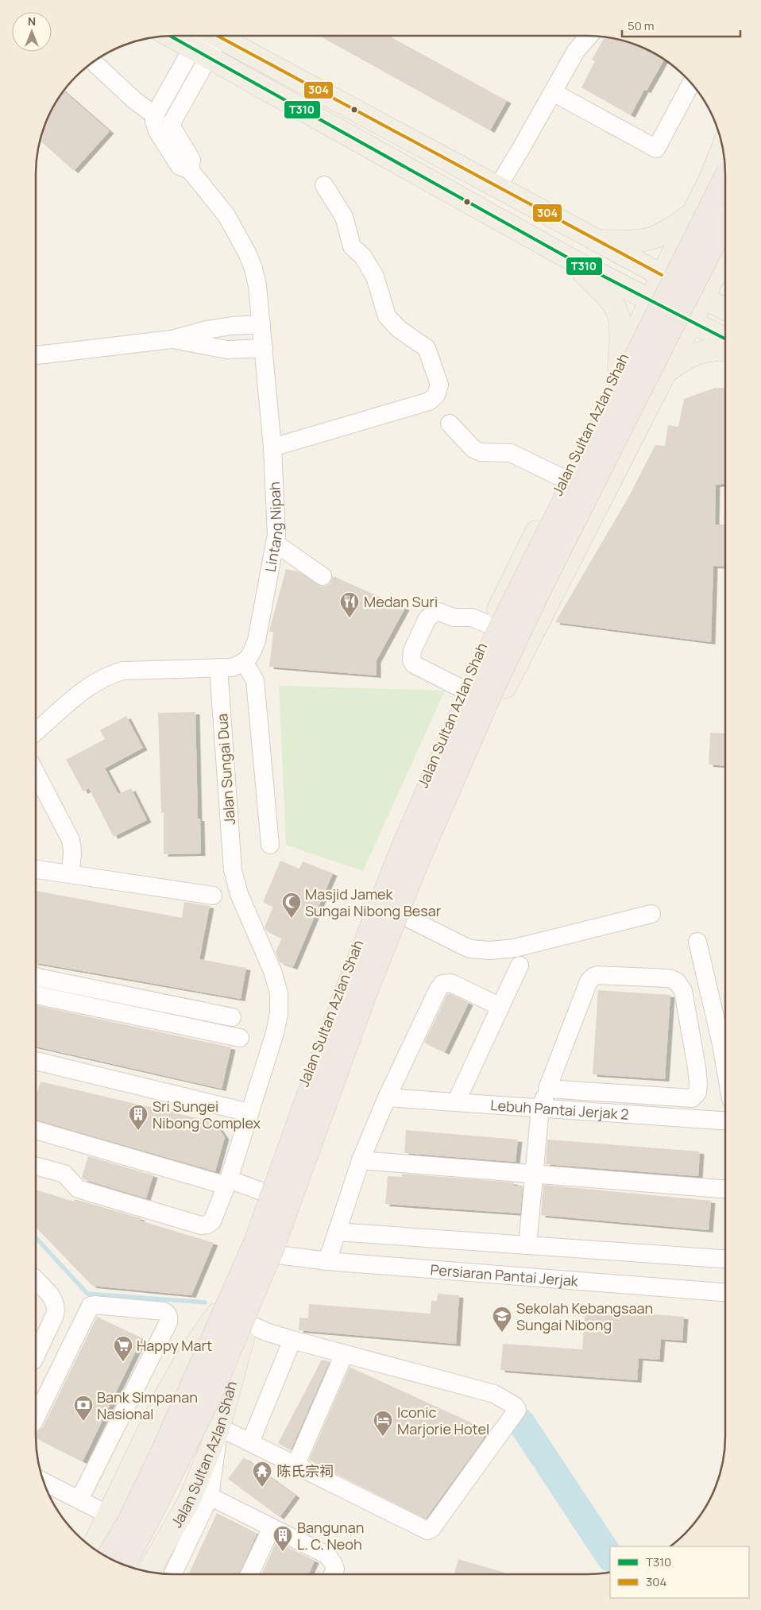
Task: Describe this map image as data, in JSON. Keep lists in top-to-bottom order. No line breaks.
{"streets":{"highway":["Jalan Sultan Azlan Shah"],"street":["Lintang Nipah","Jalan Sungai Dua","Lebuh Pantai Jerjak 2","Persiaran Pantai Jerjak"]},"crossings":[["Jalan Sultan Azlan Shah","Persiaran Pantai Jerjak"]],"places":{"restaurant":["Medan Suri"],"mosque":["Masjid Jamek Sungai Nibong Besar"],"building":["Sri Sungei Nibong Complex","Bangunan L. C. Neoh"],"school or university":["Sekolah Kebangsaan Sungai Nibong"],"supermarket":["Happy Mart"],"bank":["Bank Simpanan Nasional"],"hotel":["Iconic Marjorie Hotel"],"temple":["陈氏宗祠"]},"lines":["transit line 304","transit line T310"],"legend":["T310","304"],"scale_bar":"50 m","north":"top"}
